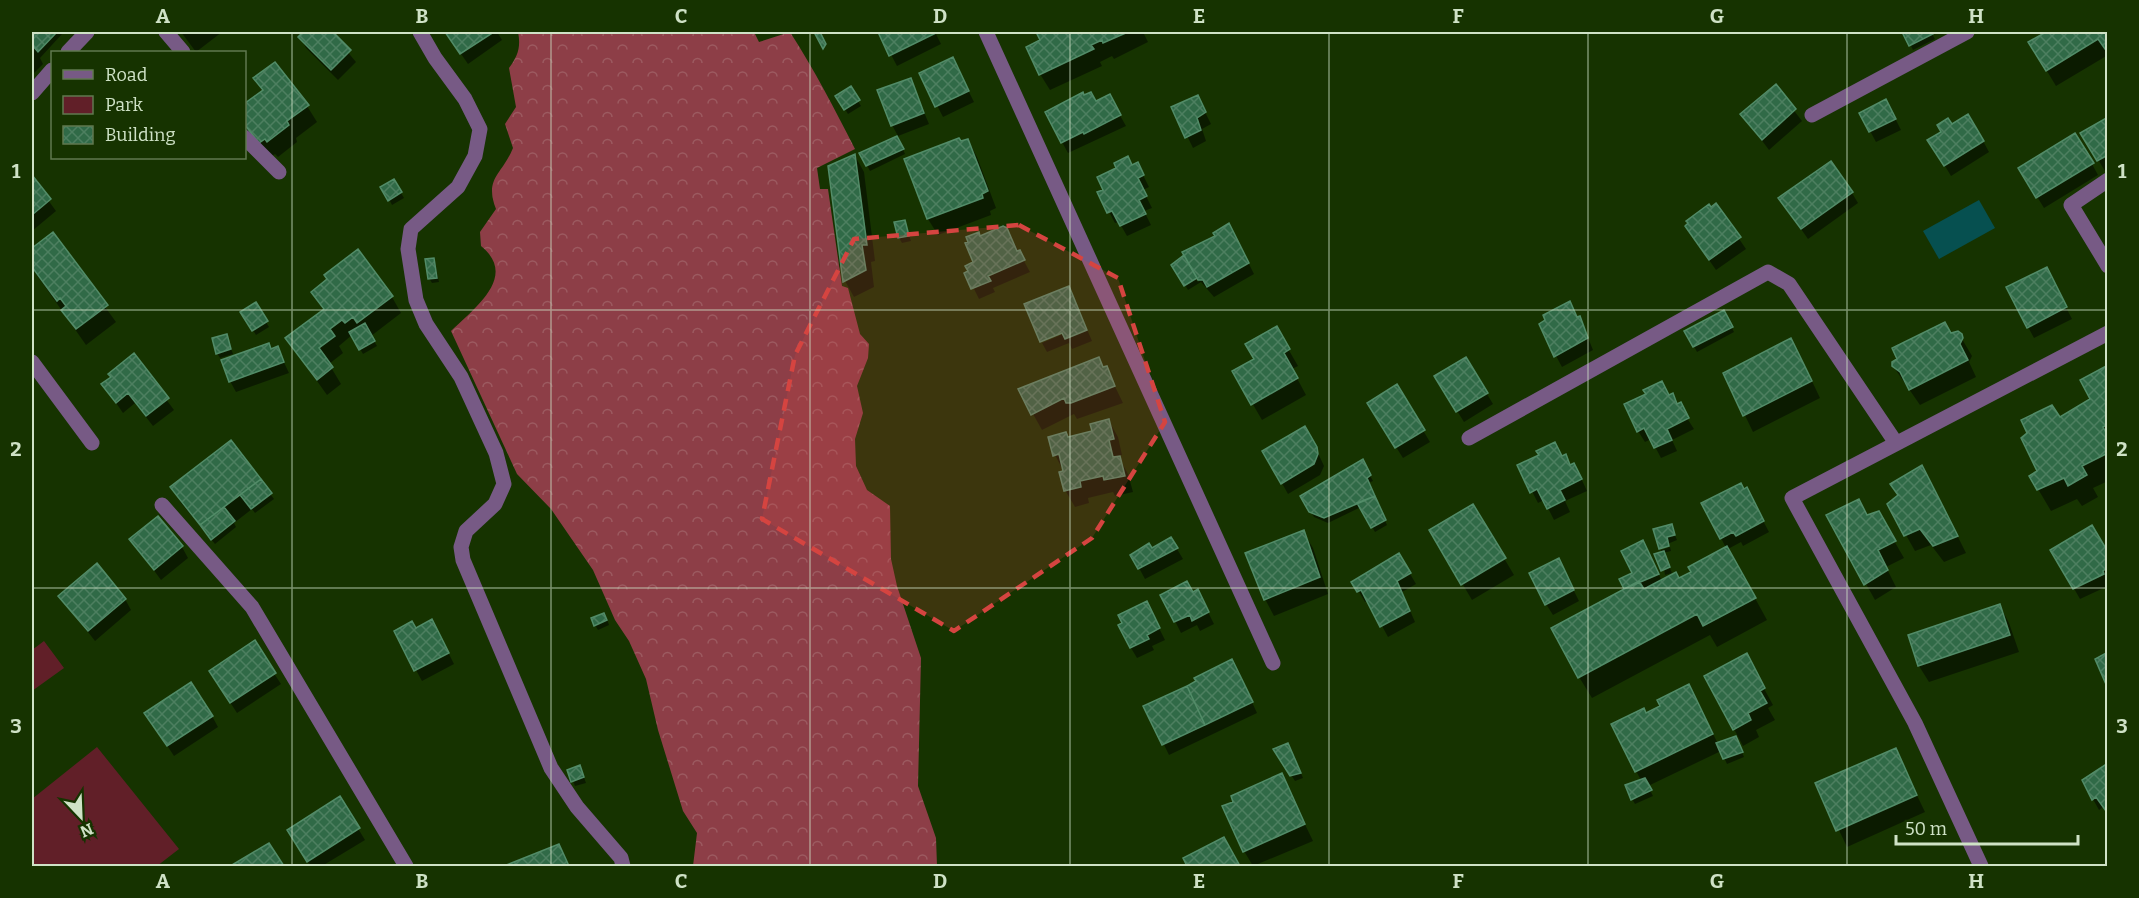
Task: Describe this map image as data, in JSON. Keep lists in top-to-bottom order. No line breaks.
{"legend":["Road","Park","Building"],"scale_bar":"50 m","north":"bottom right","grid":{"columns":["A","B","C","D","E","F","G","H"],"rows":["1","2","3"]}}
